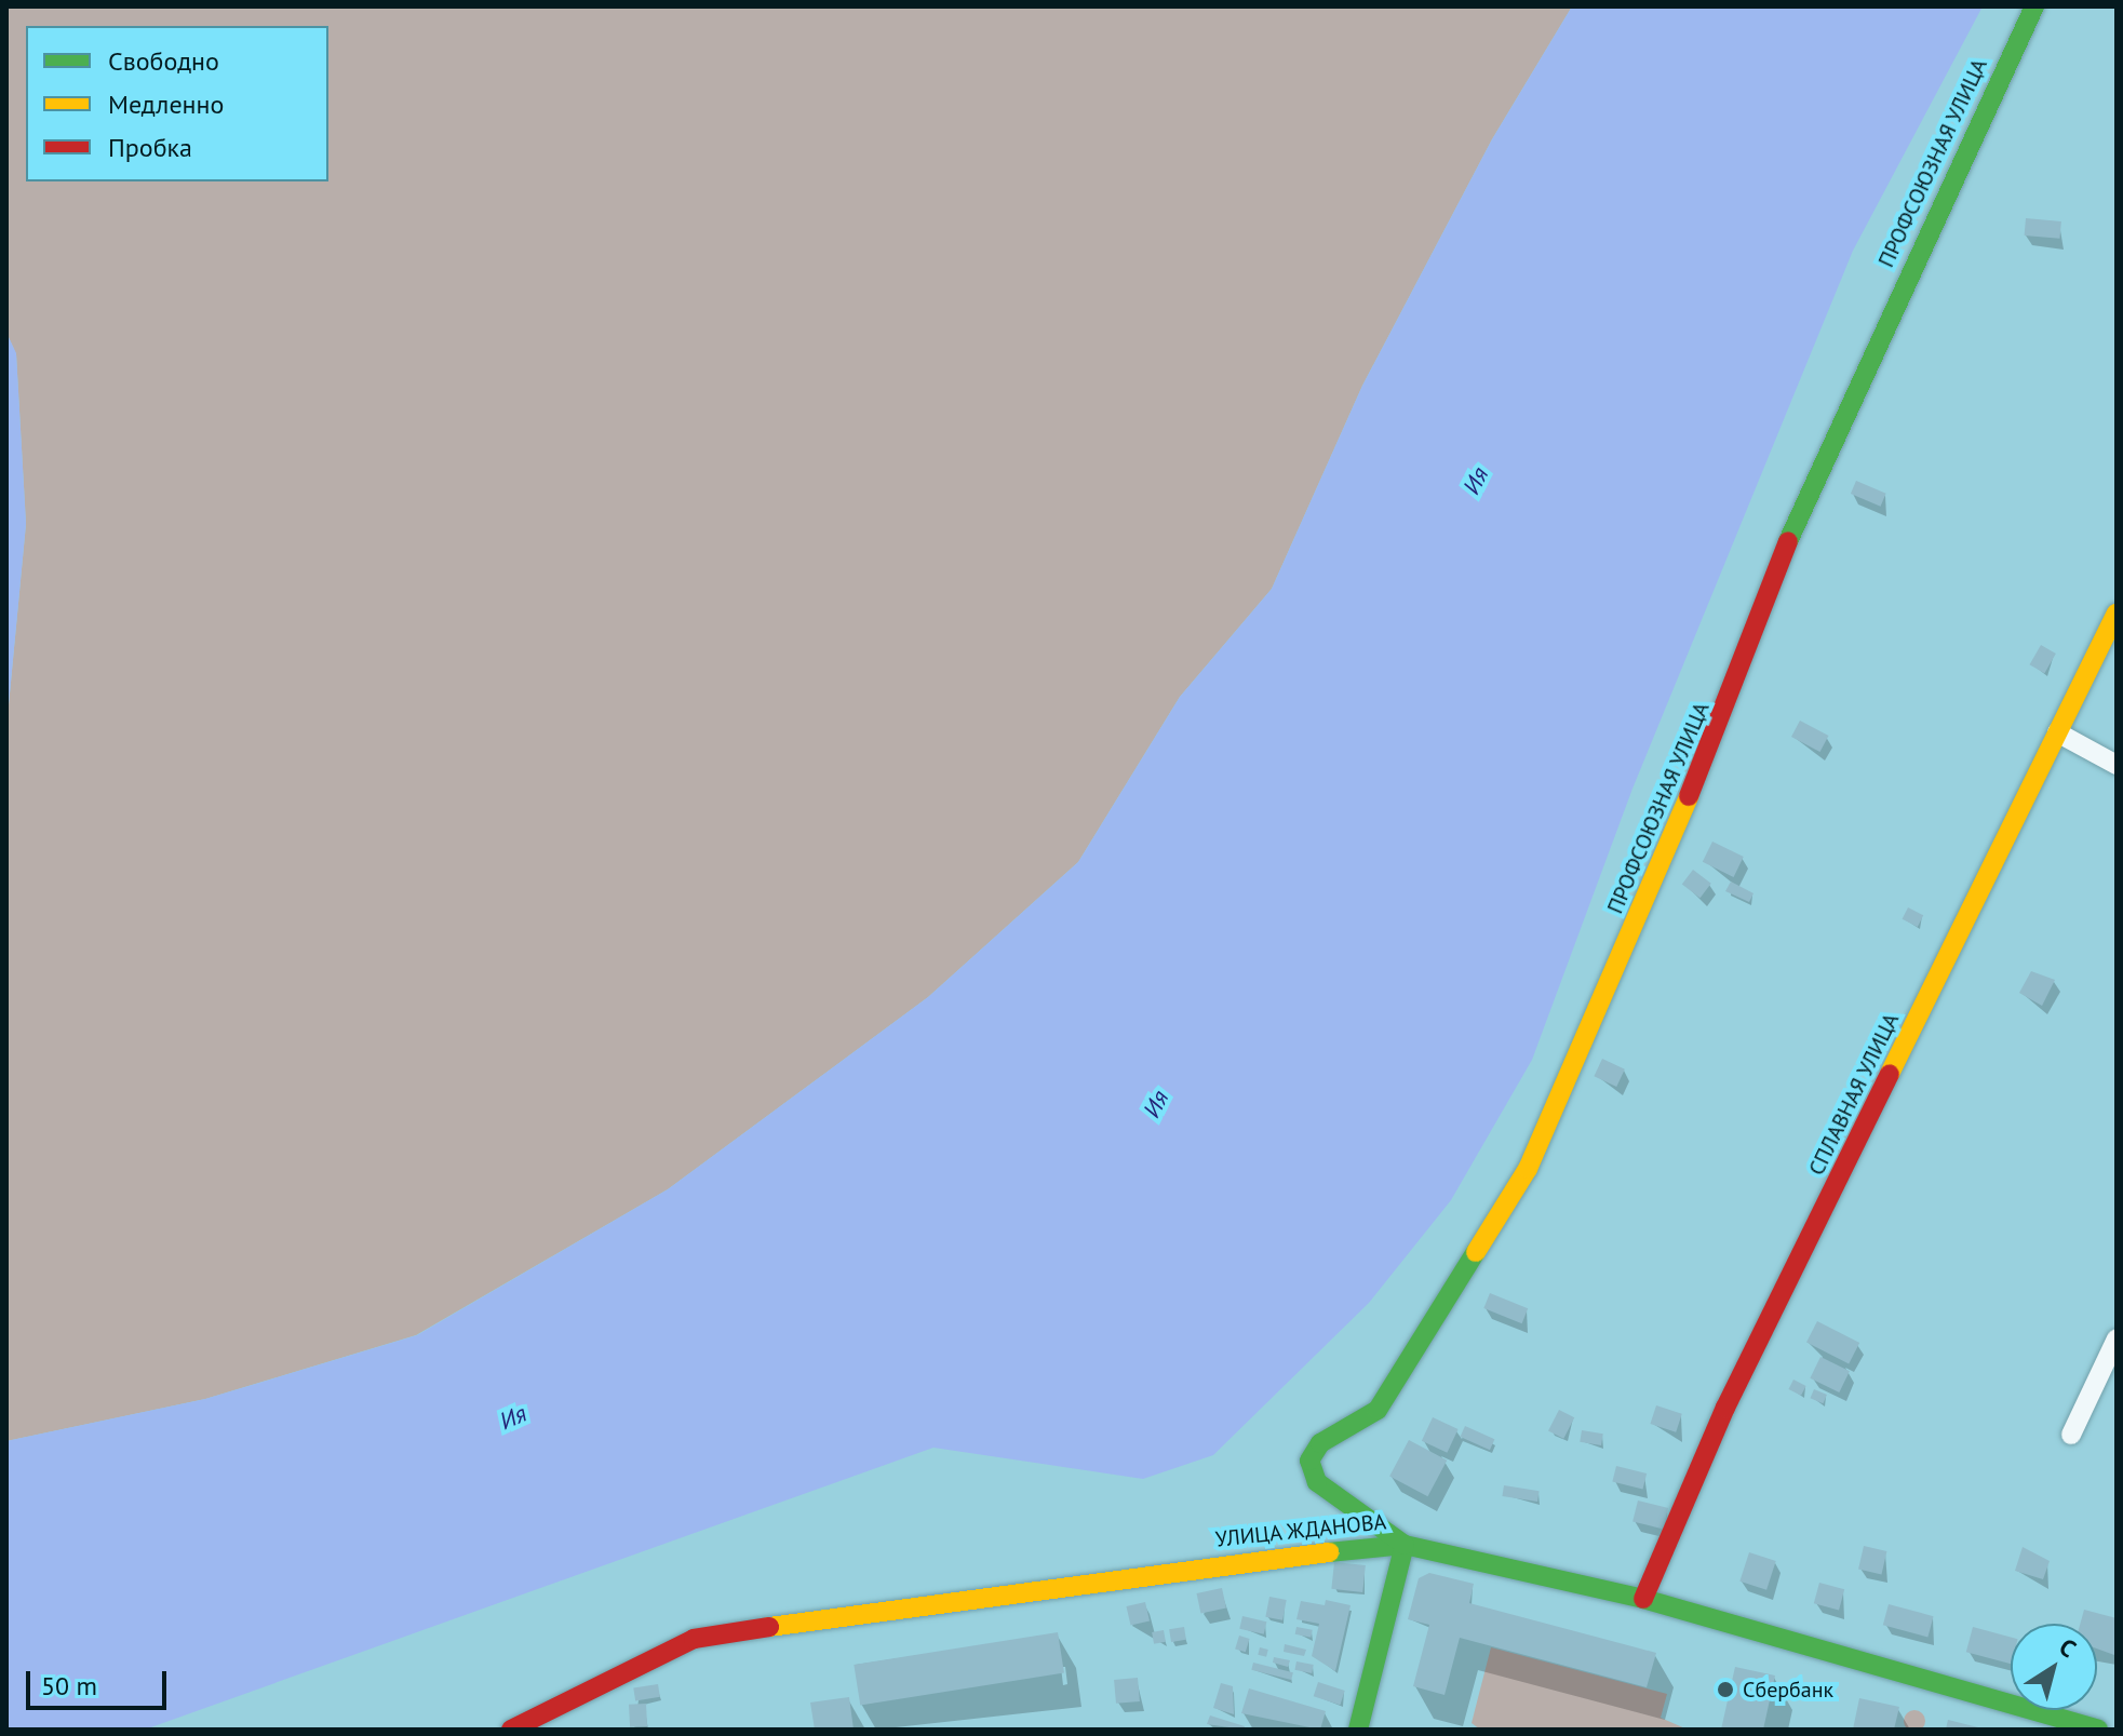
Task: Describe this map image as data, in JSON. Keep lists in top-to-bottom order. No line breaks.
{"streets":{"street":["ПРОФСОЮЗНАЯ УЛИЦА","СПЛАВНАЯ УЛИЦА","УЛИЦА ЖДАНОВА"]},"crossings":[["ПРОФСОЮЗНАЯ УЛИЦА","УЛИЦА ЖДАНОВА"],["СПЛАВНАЯ УЛИЦА","УЛИЦА ЖДАНОВА"]],"water":["Ия"],"places":["Сбербанк"],"legend":["Свободно","Медленно","Пробка"],"scale_bar":"50 m","north":"top right"}
